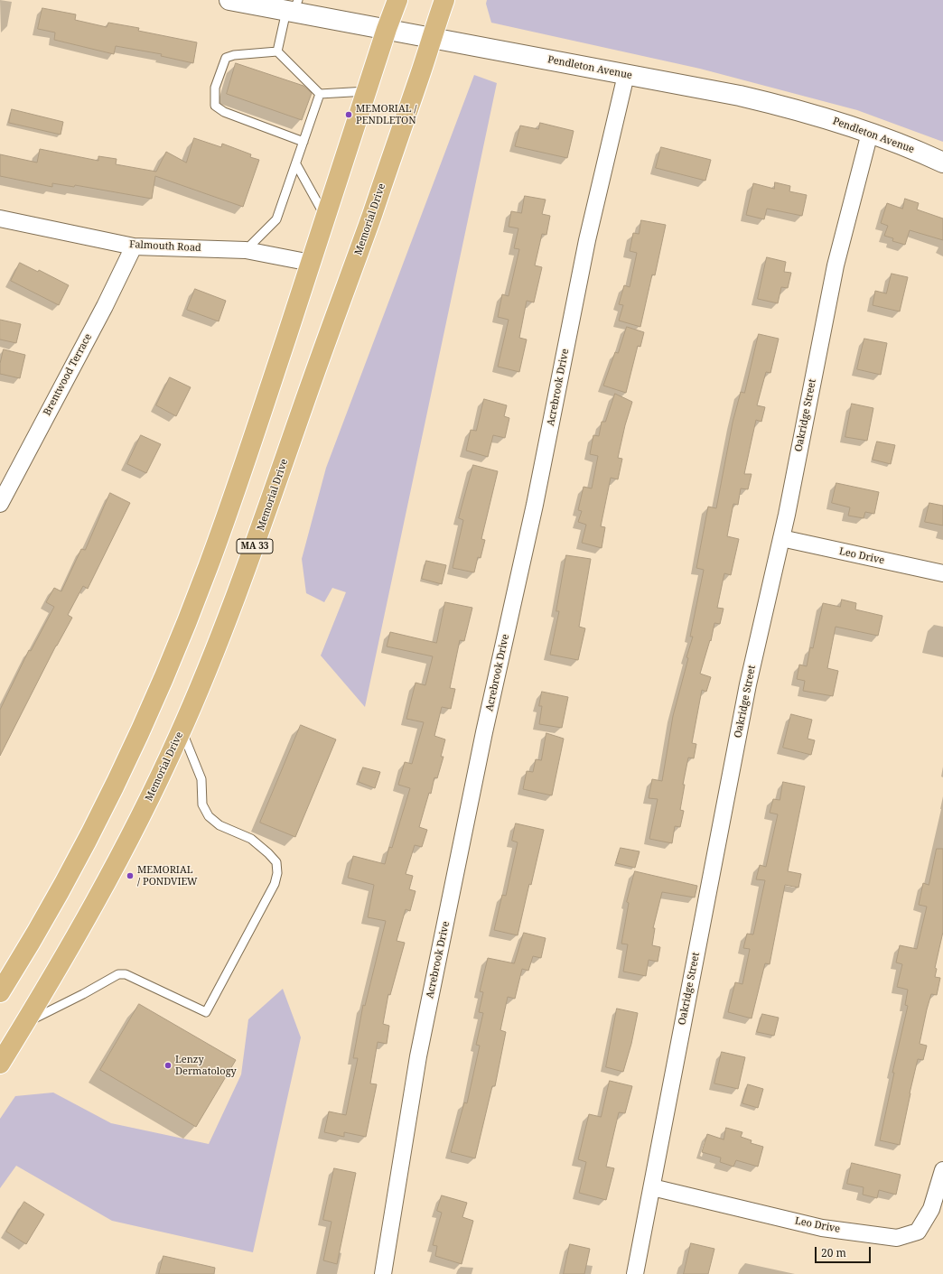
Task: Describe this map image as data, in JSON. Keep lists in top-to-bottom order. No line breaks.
{"streets":{"main road":["Memorial Drive","MA 33"],"street":["Pendleton Avenue","Falmouth Road","Brentwood Terrace","Acrebrook Drive","Oakridge Street","Leo Drive"]},"crossings":[["Pendleton Avenue","Memorial Drive"],["Pendleton Avenue","Acrebrook Drive"],["Pendleton Avenue","Oakridge Street"],["Falmouth Road","Brentwood Terrace"],["Oakridge Street","Leo Drive"]],"places":["MEMORIAL / PENDLETON","MEMORIAL / PONDVIEW","Lenzy Dermatology"],"scale_bar":"20 m"}
